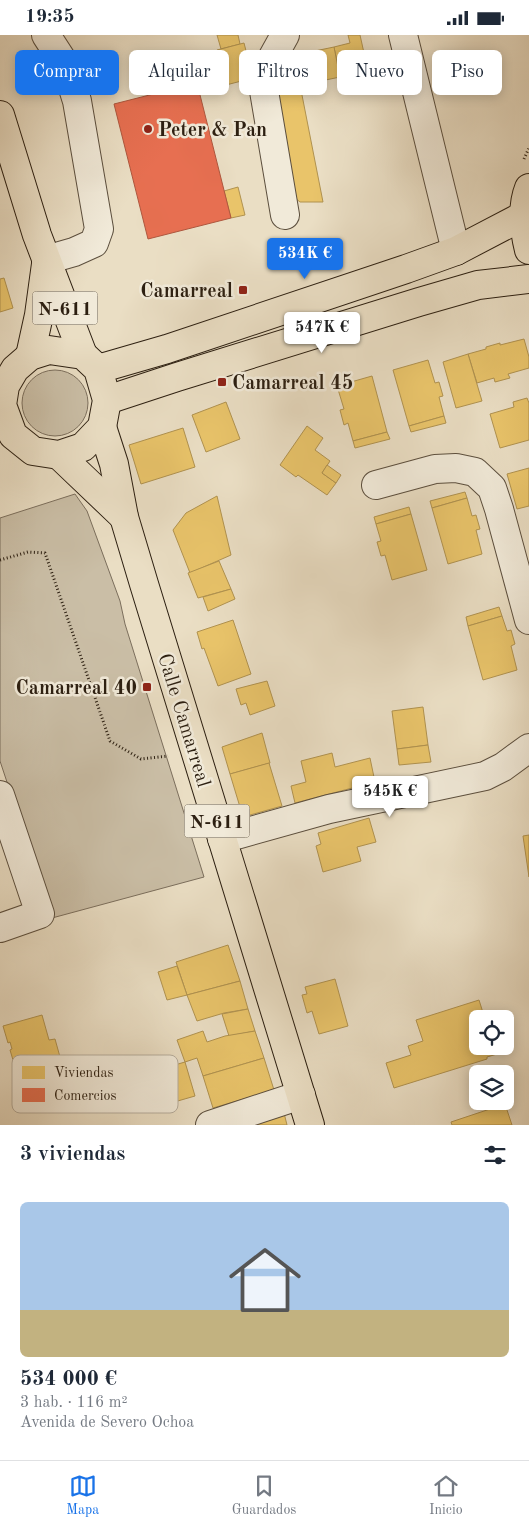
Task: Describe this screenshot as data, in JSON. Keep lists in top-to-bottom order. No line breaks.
{"streets":{"main road":["N-611","Calle Camarreal"]},"crossings":[["N-611","Calle Camarreal"]],"places":{"other":["Peter & Pan"],"transit":["Camarreal","Camarreal 45","Camarreal 40"]},"legend":["Viviendas","Comercios"],"page":{"status":"19:35","chip":["Comprar","Alquilar","Filtros","Nuevo","Piso"],"price":["534K €","547K €","545K €"],"heading":"3 viviendas","list":[{"name":"534 000 €","note":"3 hab. · 116 m² · Avenida de Severo Ochoa"}],"tabs":["Mapa","Guardados","Inicio"]}}
